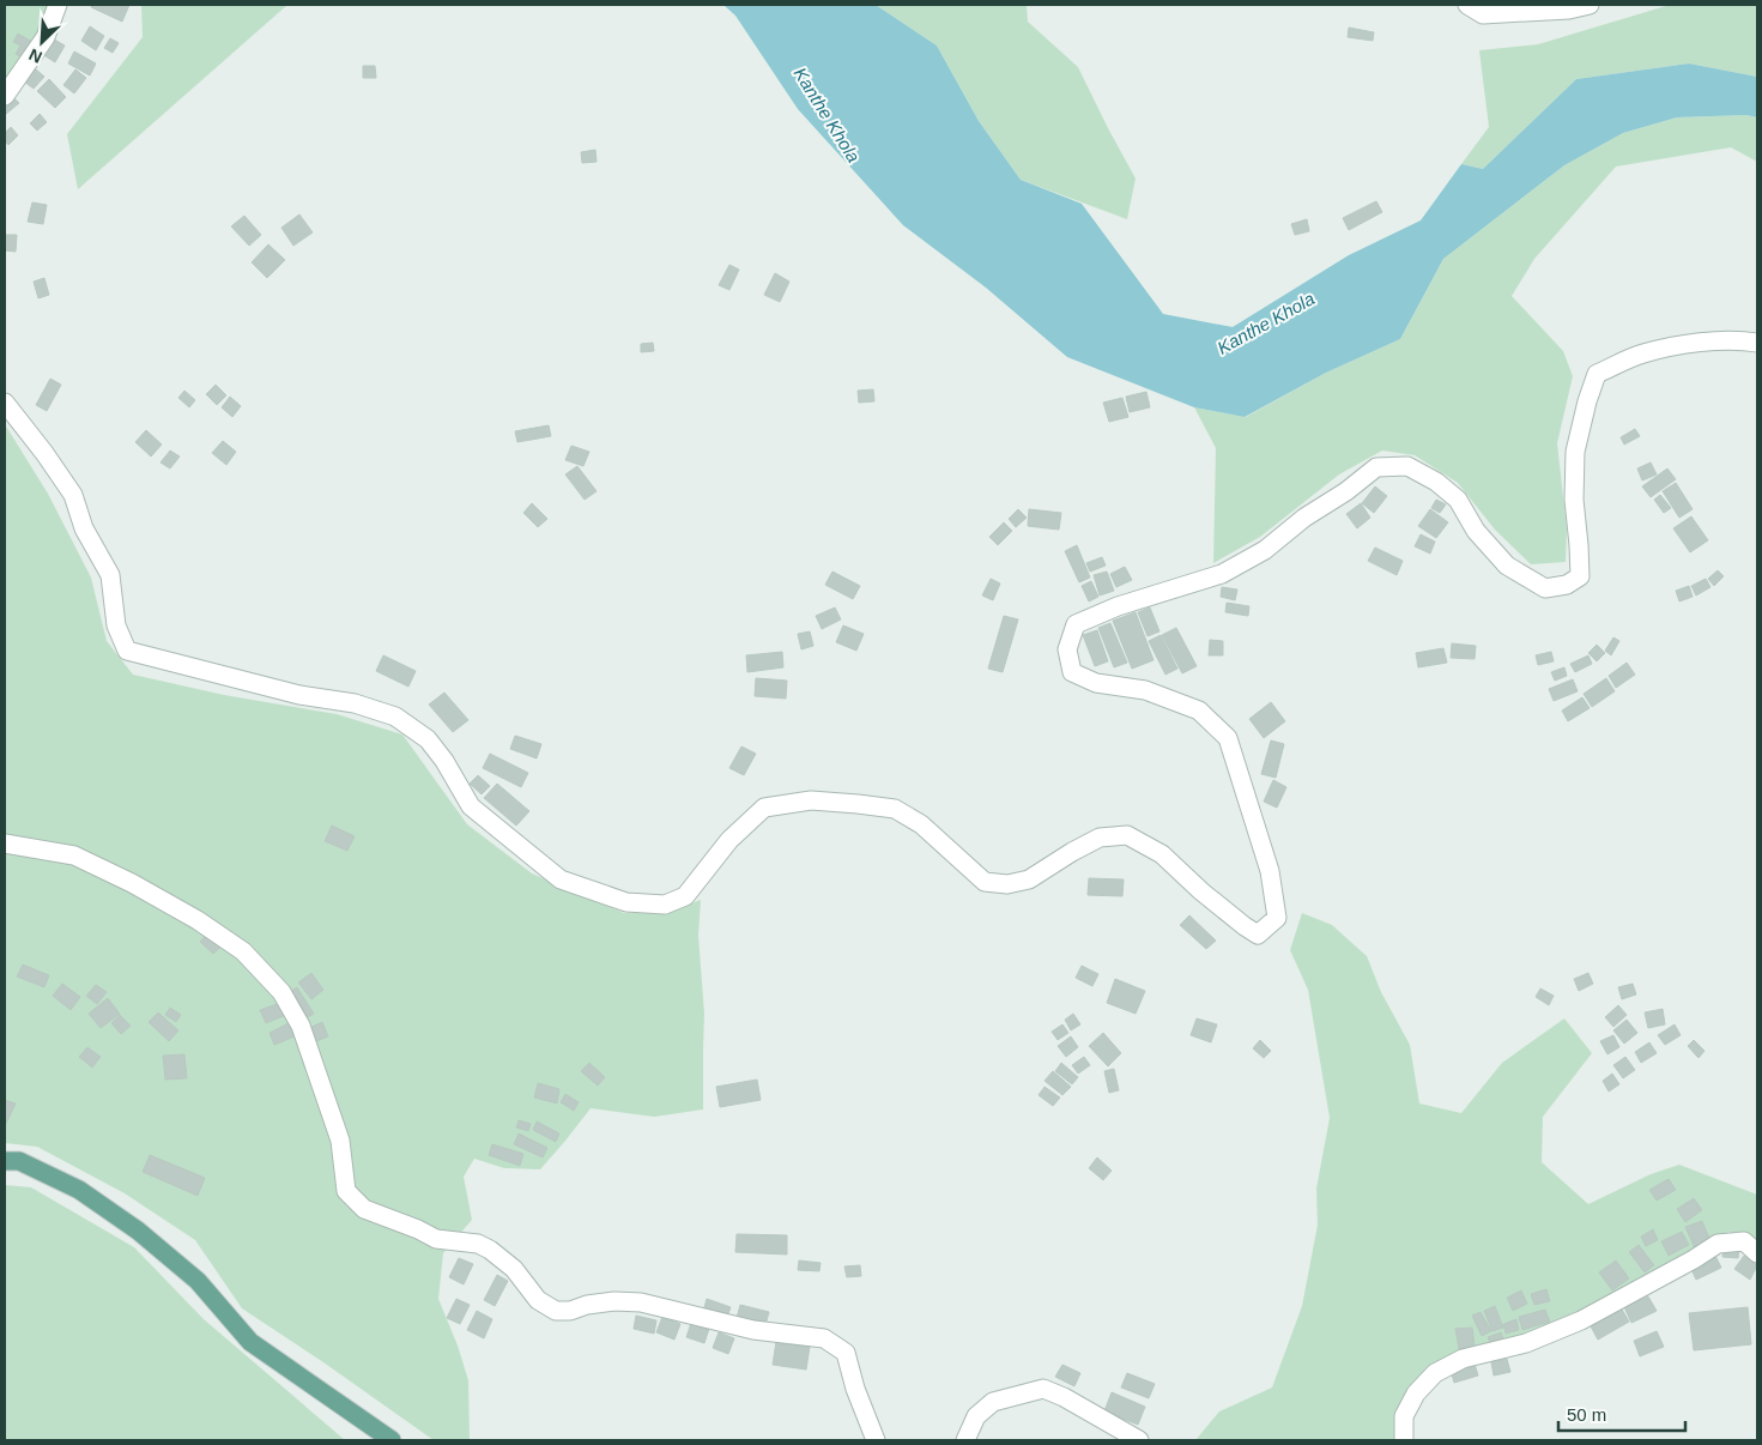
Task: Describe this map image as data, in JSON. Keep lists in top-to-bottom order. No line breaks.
{"water":["Kanthe Khola"],"scale_bar":"50 m","north":"bottom left"}
